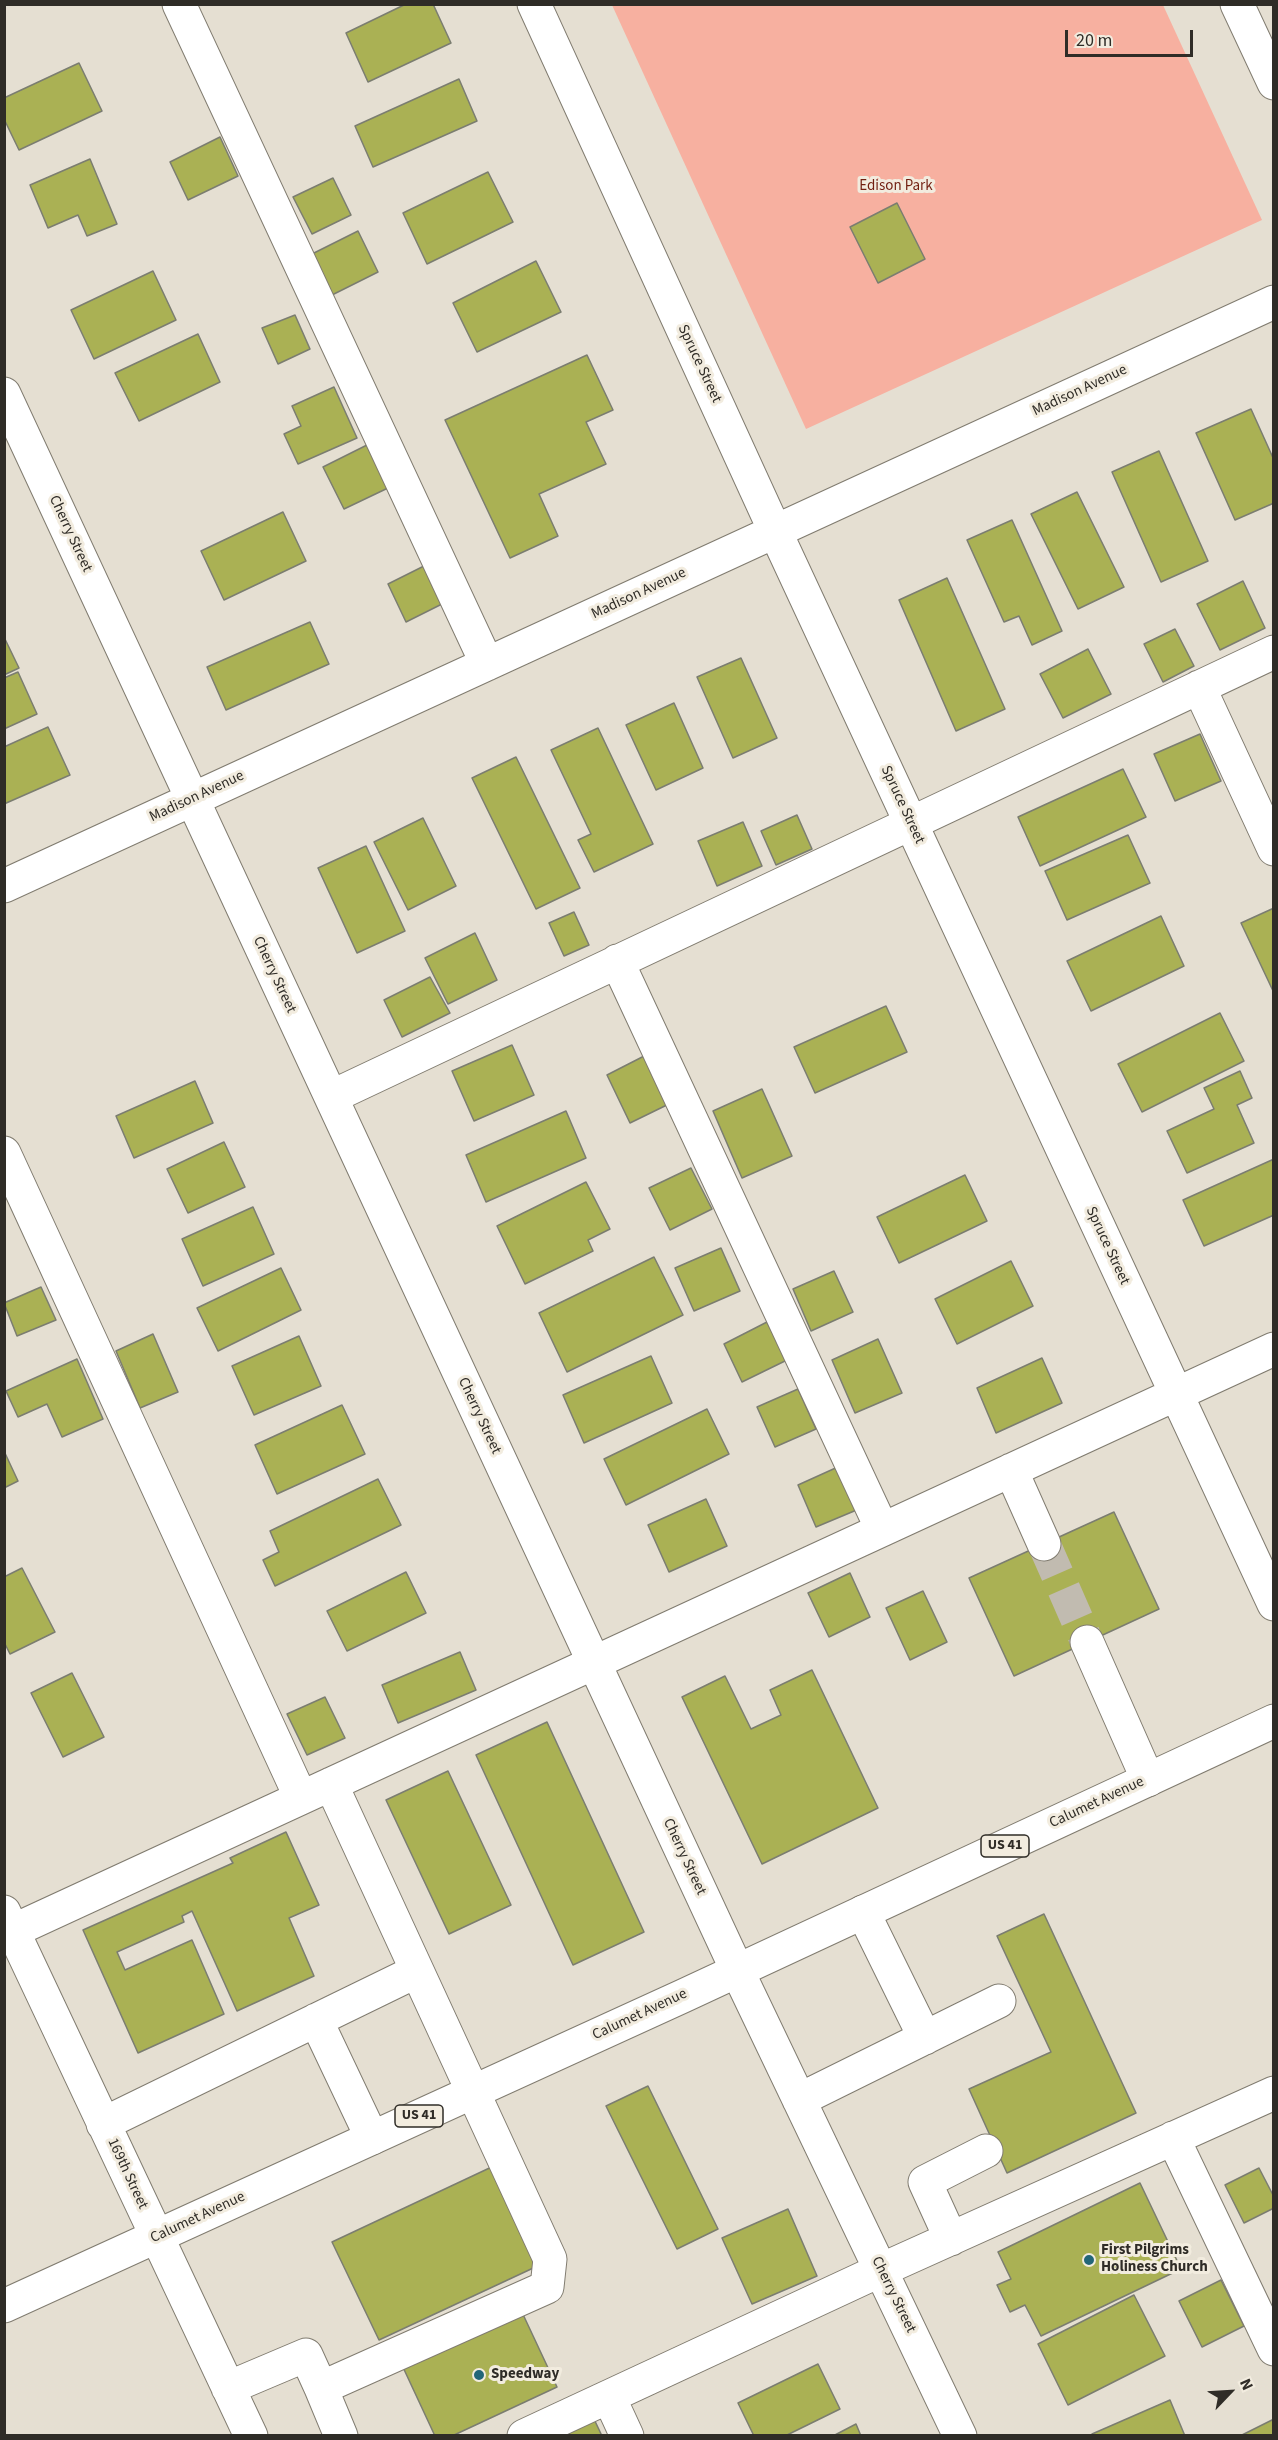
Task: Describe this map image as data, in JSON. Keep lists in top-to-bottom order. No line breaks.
{"streets":{"street":["Spruce Street","Madison Avenue","Cherry Street","Calumet Avenue","US 41","169th Street"]},"crossings":[["Spruce Street","Madison Avenue"],["Madison Avenue","Cherry Street"],["Cherry Street","Calumet Avenue"],["Calumet Avenue","169th Street"]],"parks":["Edison Park"],"places":["First Pilgrims Holiness Church","Speedway"],"scale_bar":"20 m","north":"top right"}
